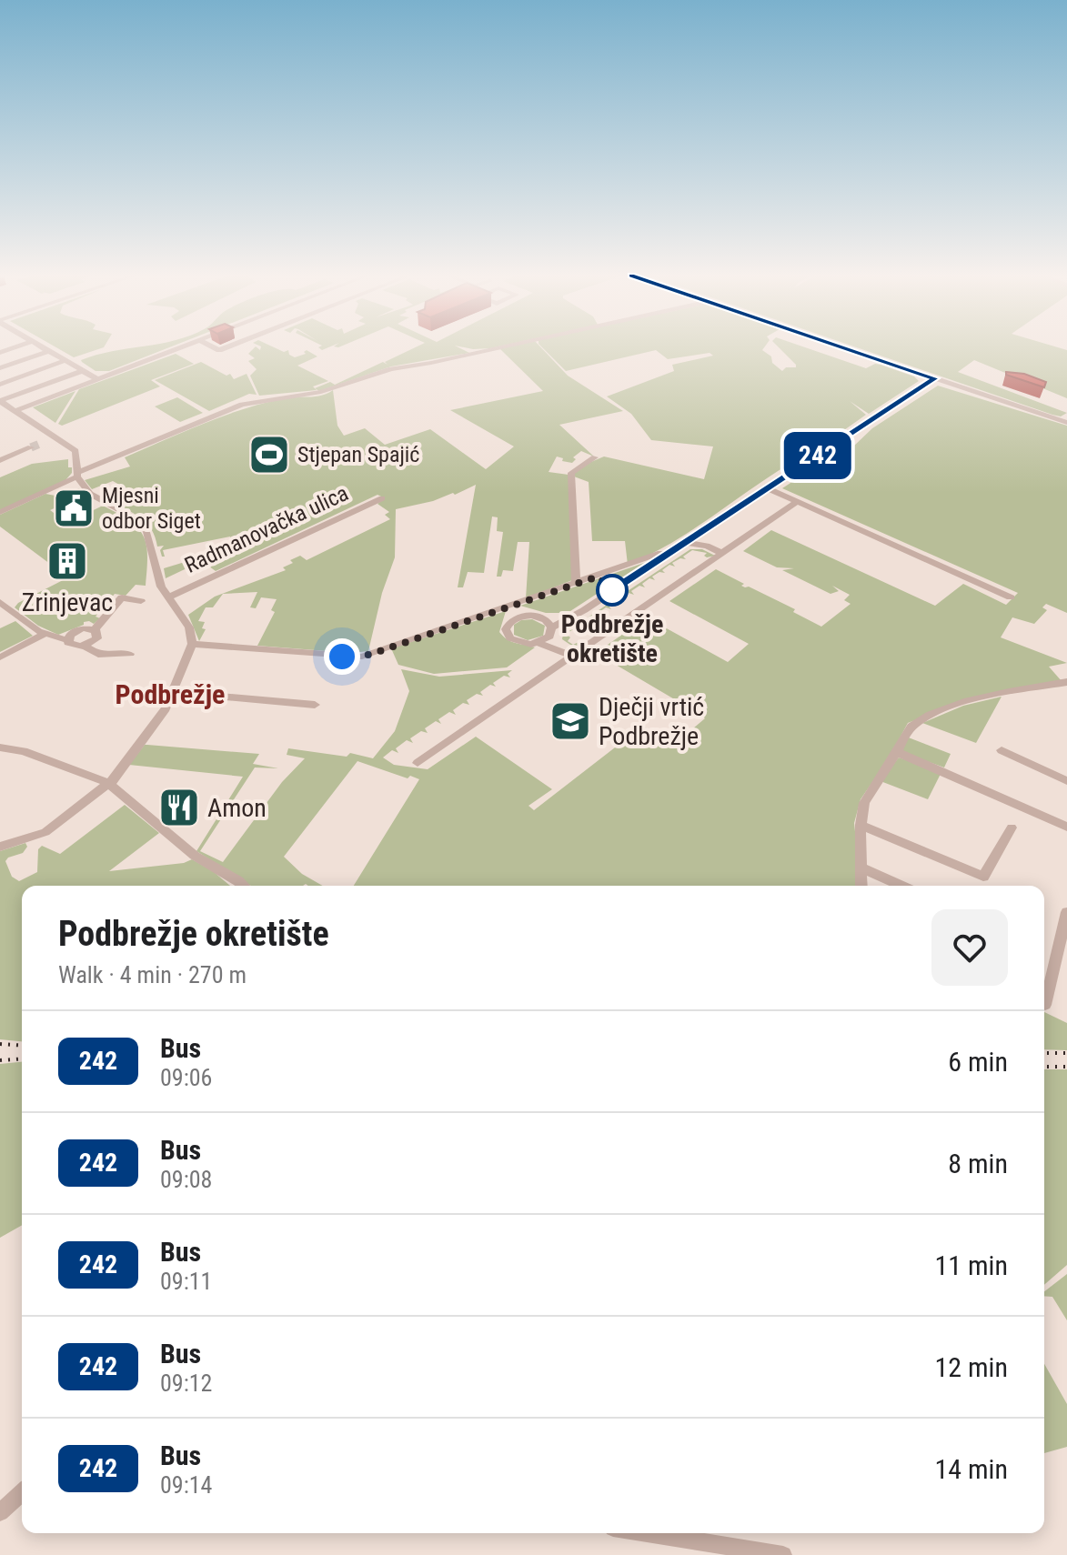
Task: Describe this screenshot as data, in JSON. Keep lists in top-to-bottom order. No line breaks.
{"streets":{"street":["Radmanovačka ulica"]},"districts":["Podbrežje"],"places":{"sports":["Stjepan Spajić"],"public building":["Mjesni odbor Siget"],"building":["Zrinjevac"],"other":["Podbrežje okretište"],"school or university":["Dječji vrtić Podbrežje"],"restaurant":["Amon"]},"lines":["bus line 242"],"page":{"on_map":"242","heading":["Podbrežje okretište","Walk · 4 min · 270 m"],"list":[{"mark":"242","name":"Bus","note":"09:06","value":"6 min"},{"mark":"242","name":"Bus","note":"09:08","value":"8 min"},{"mark":"242","name":"Bus","note":"09:11","value":"11 min"},{"mark":"242","name":"Bus","note":"09:12","value":"12 min"},{"mark":"242","name":"Bus","note":"09:14","value":"14 min"}]}}
